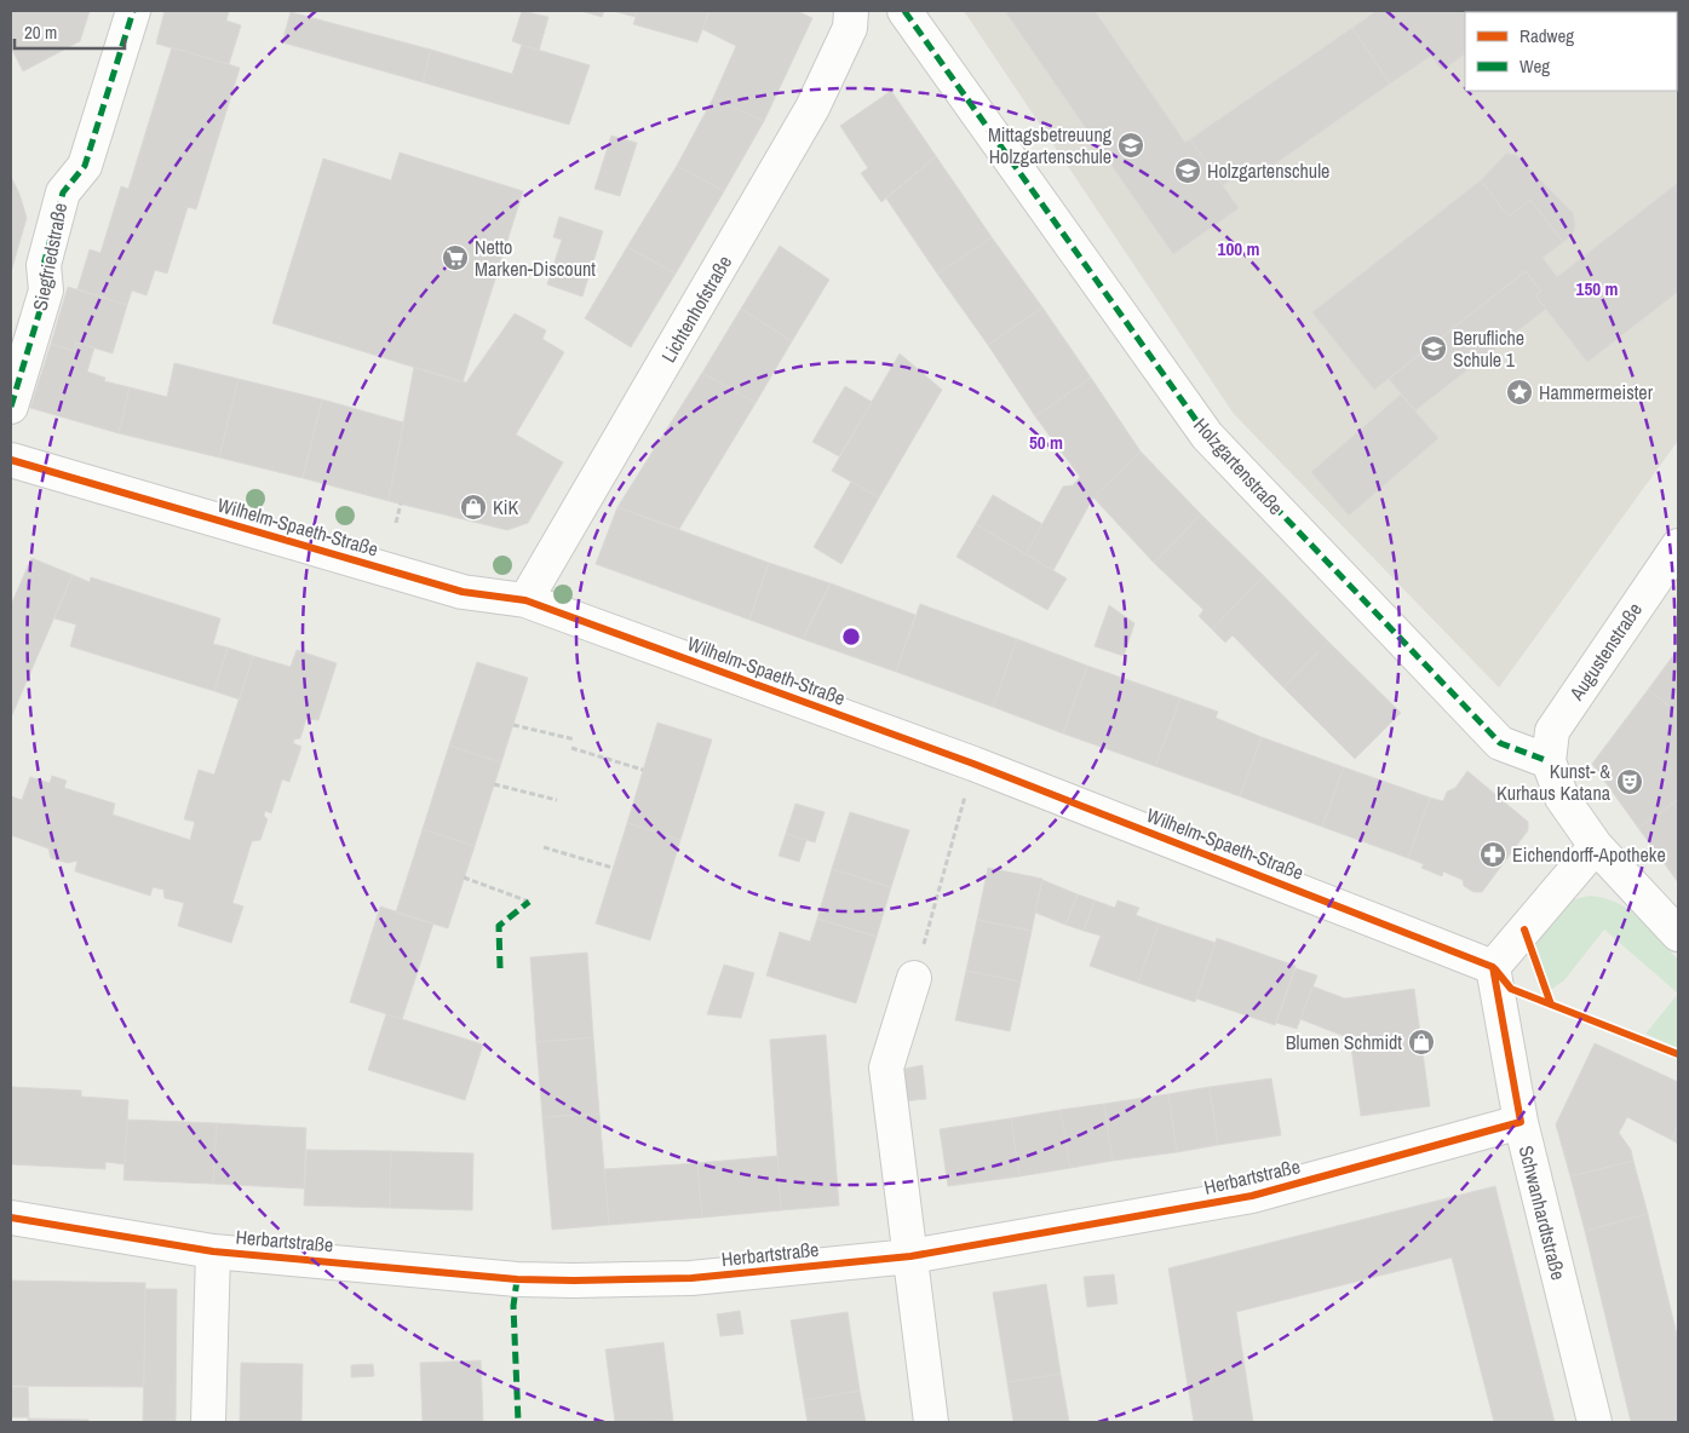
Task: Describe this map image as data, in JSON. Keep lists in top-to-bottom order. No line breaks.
{"streets":{"street":["Siegfriedstraße","Lichtenhofstraße","Holzgartenstraße","Wilhelm-Spaeth-Straße","Augustenstraße","Herbartstraße","Schwanhardtstraße"]},"crossings":[["Lichtenhofstraße","Wilhelm-Spaeth-Straße"],["Holzgartenstraße","Augustenstraße"],["Wilhelm-Spaeth-Straße","Schwanhardtstraße"],["Herbartstraße","Schwanhardtstraße"]],"places":{"school or university":["Mittagsbetreuung Holzgartenschule","Holzgartenschule","Berufliche Schule 1"],"supermarket":["Netto Marken-Discount"],"place":["Hammermeister"],"shop":["KiK","Blumen Schmidt"],"theatre":["Kunst- & Kurhaus Katana"],"pharmacy":["Eichendorff-Apotheke"]},"legend":["Radweg","Weg"],"scale_bar":"20 m","rings":["100 m","150 m","50 m"]}
